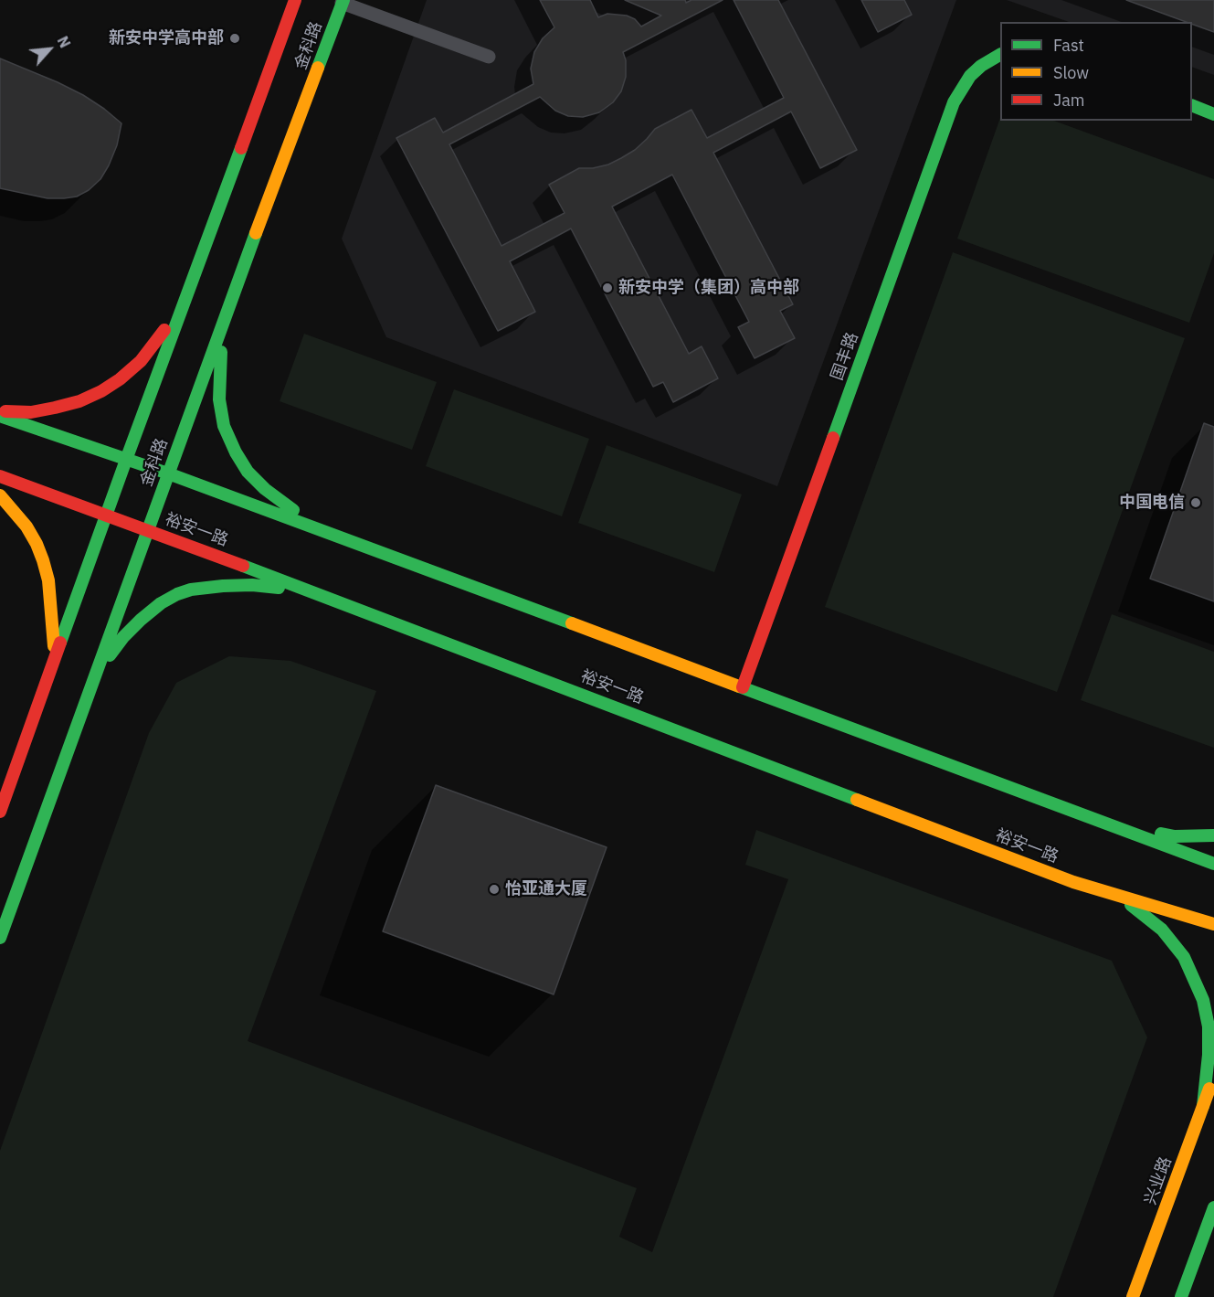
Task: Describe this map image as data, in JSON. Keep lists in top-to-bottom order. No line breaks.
{"streets":{"main road":["金科路","国丰路","裕安一路","兴业路"]},"crossings":[["金科路","裕安一路"]],"places":["新安中学高中部","新安中学（集团）高中部","中国电信","怡亚通大厦"],"legend":["Fast","Slow","Jam"],"north":"top right"}
